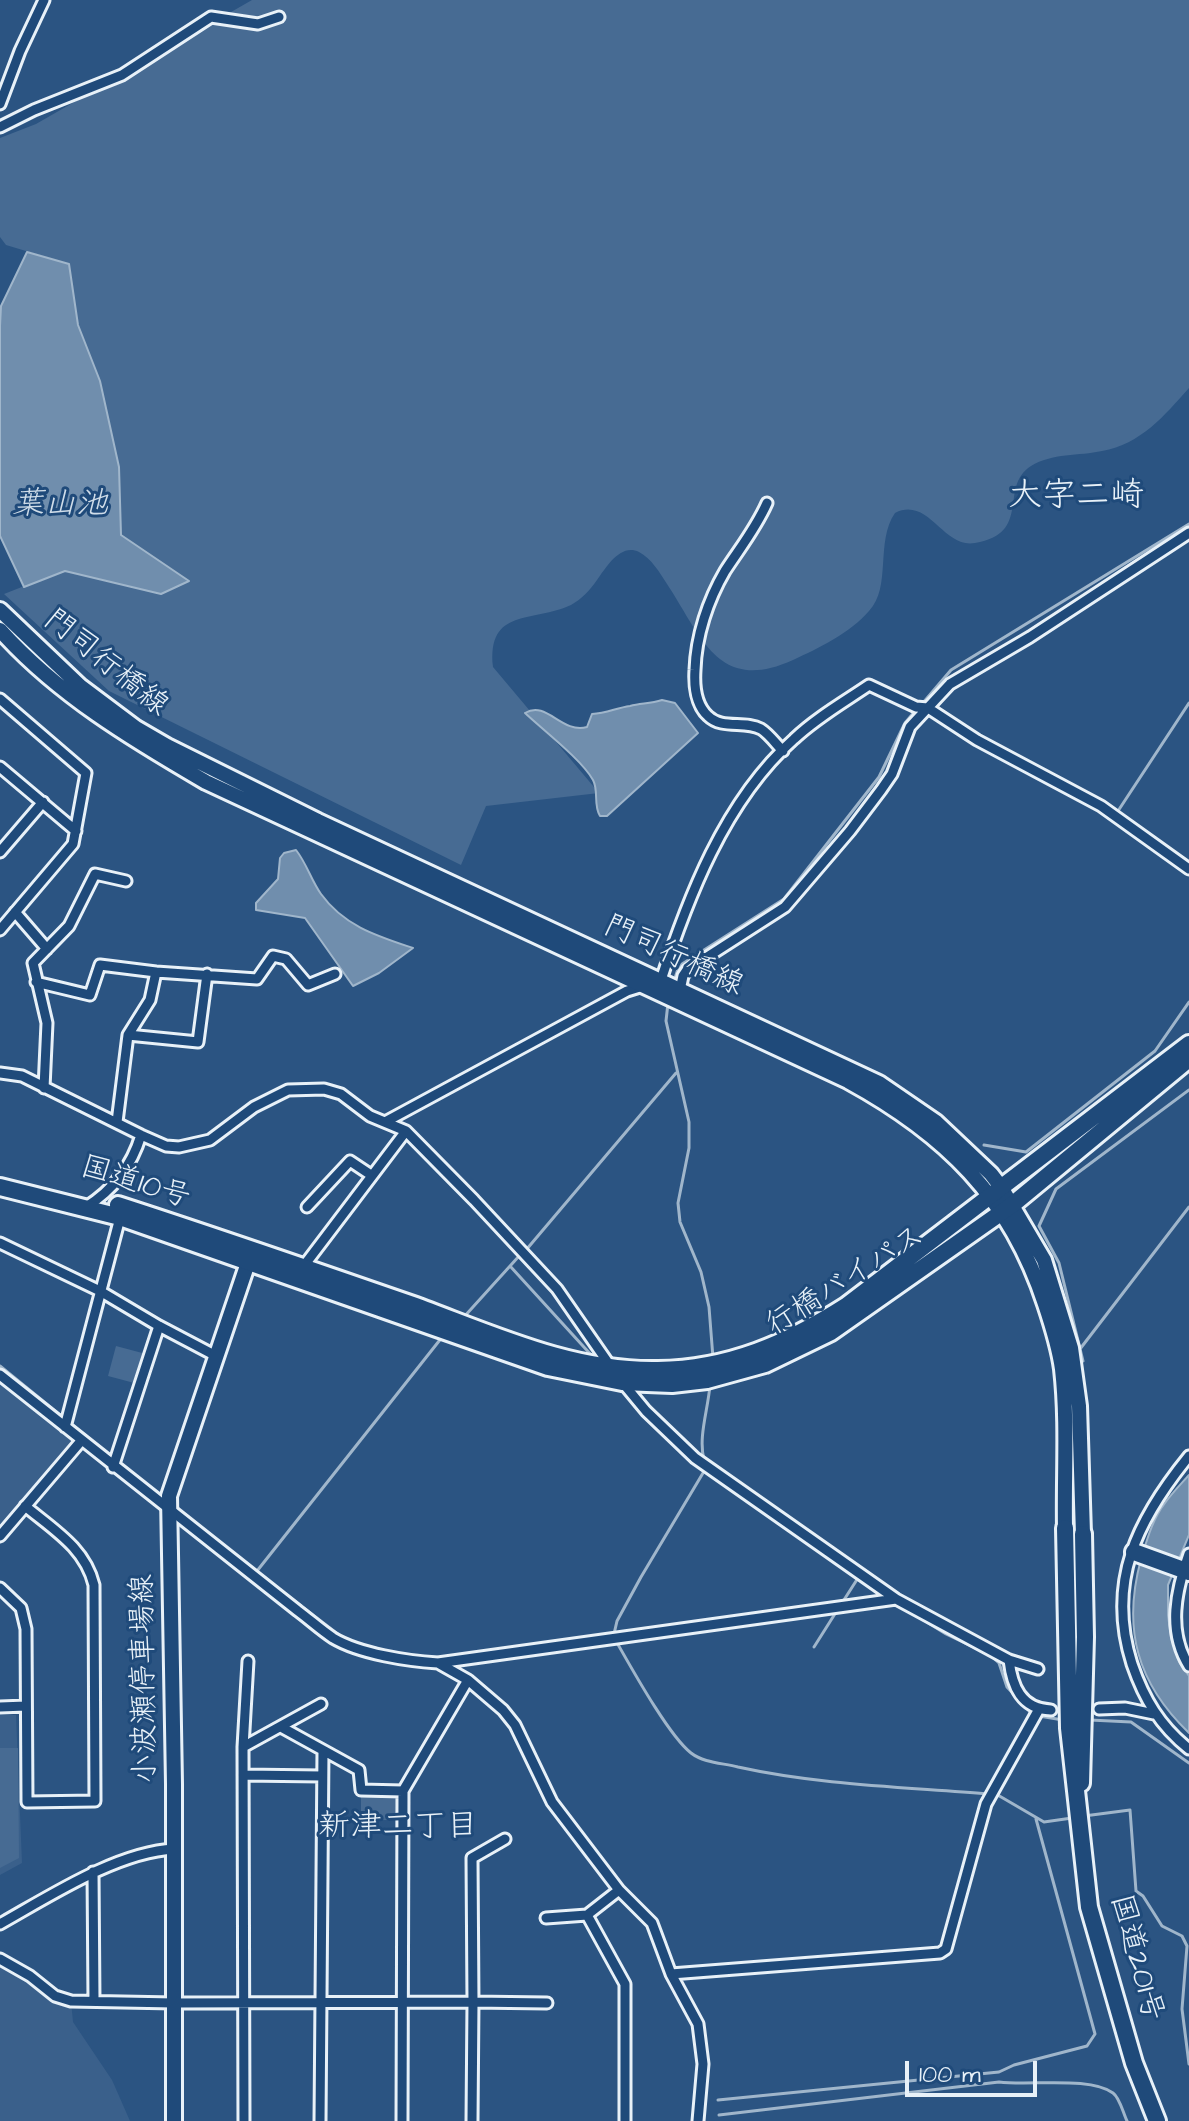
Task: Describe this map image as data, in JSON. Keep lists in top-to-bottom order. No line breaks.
{"streets":{"highway":["国道10号","行橋バイパス","国道201号"],"main road":["門司行橋線","小波瀬停車場線"]},"crossings":[["門司行橋線","行橋バイパス"],["門司行橋線","国道201号"],["国道10号","行橋バイパス"],["国道10号","小波瀬停車場線"],["行橋バイパス","小波瀬停車場線"]],"districts":["大字二崎","新津二丁目"],"water":["葉山池"],"scale_bar":"100 m"}
